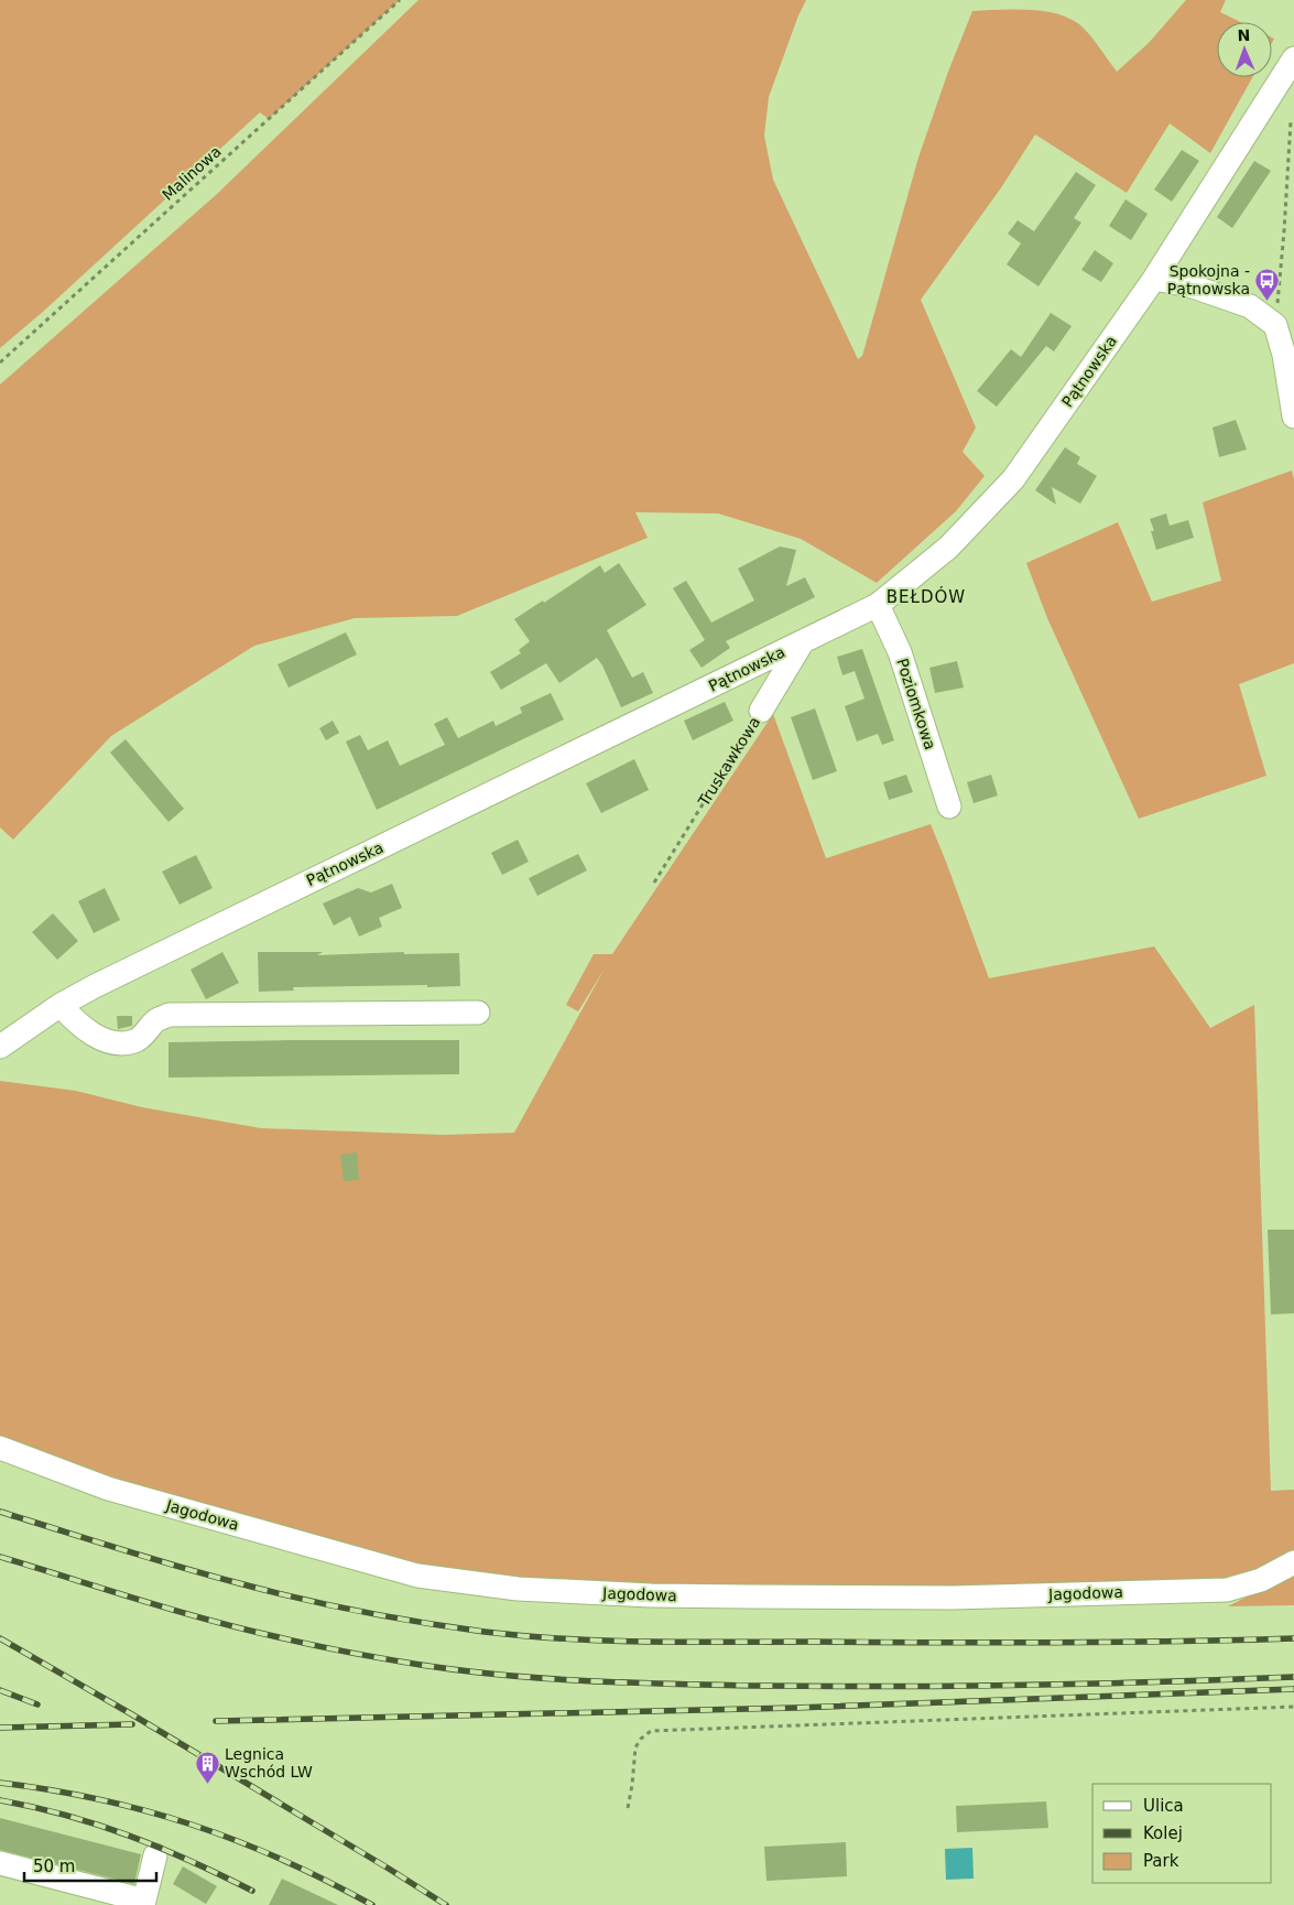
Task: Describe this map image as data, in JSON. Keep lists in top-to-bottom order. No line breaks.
{"streets":{"street":["Pątnowska","Poziomkowa","Truskawkowa","Jagodowa"],"path":["Malinowa"]},"crossings":[["Pątnowska","Poziomkowa"],["Pątnowska","Truskawkowa"]],"districts":["BEŁDÓW"],"places":{"bus stop":["Spokojna - Pątnowska"],"building":["Legnica Wschód LW"]},"legend":["Ulica","Kolej","Park"],"scale_bar":"50 m","north":"top"}
